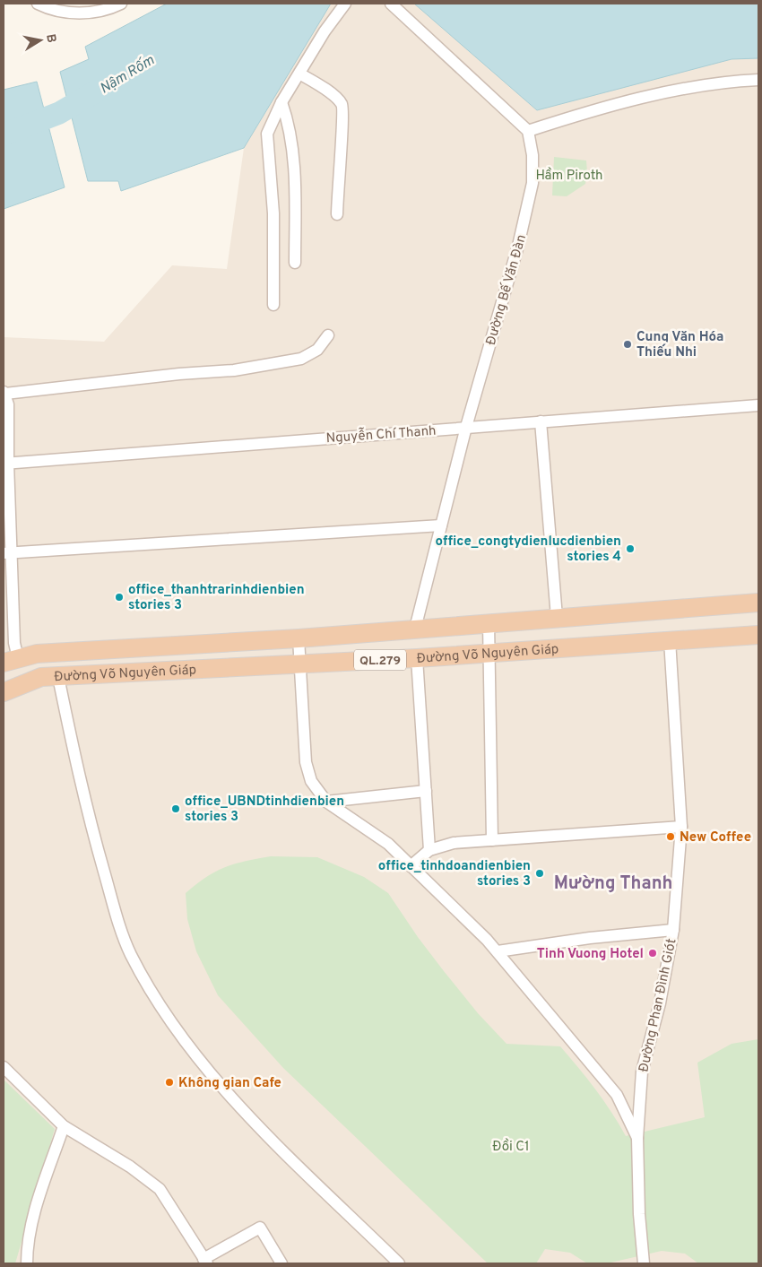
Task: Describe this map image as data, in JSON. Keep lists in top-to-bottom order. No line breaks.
{"streets":{"highway":["Đường Võ Nguyên Giáp","QL.279"],"street":["Đường Bế Văn Đàn","Nguyễn Chí Thanh","Đường Phan Đình Giót"]},"crossings":[["Đường Bế Văn Đàn","Nguyễn Chí Thanh"],["Đường Bế Văn Đàn","Đường Võ Nguyên Giáp"],["Đường Võ Nguyên Giáp","Đường Phan Đình Giót"]],"districts":["Mường Thanh"],"water":["Nậm Rốm"],"parks":["Hầm Piroth","Đồi C1"],"places":["Cung Văn Hóa Thiếu Nhi","office_congtydienlucdienbien stories 4","office_thanhtrarinhdienbien stories 3","office_UBNDtinhdienbien stories 3","New Coffee","office_tinhdoandienbien stories 3","Tinh Vuong Hotel","Không gian Cafe"],"north":"right"}
